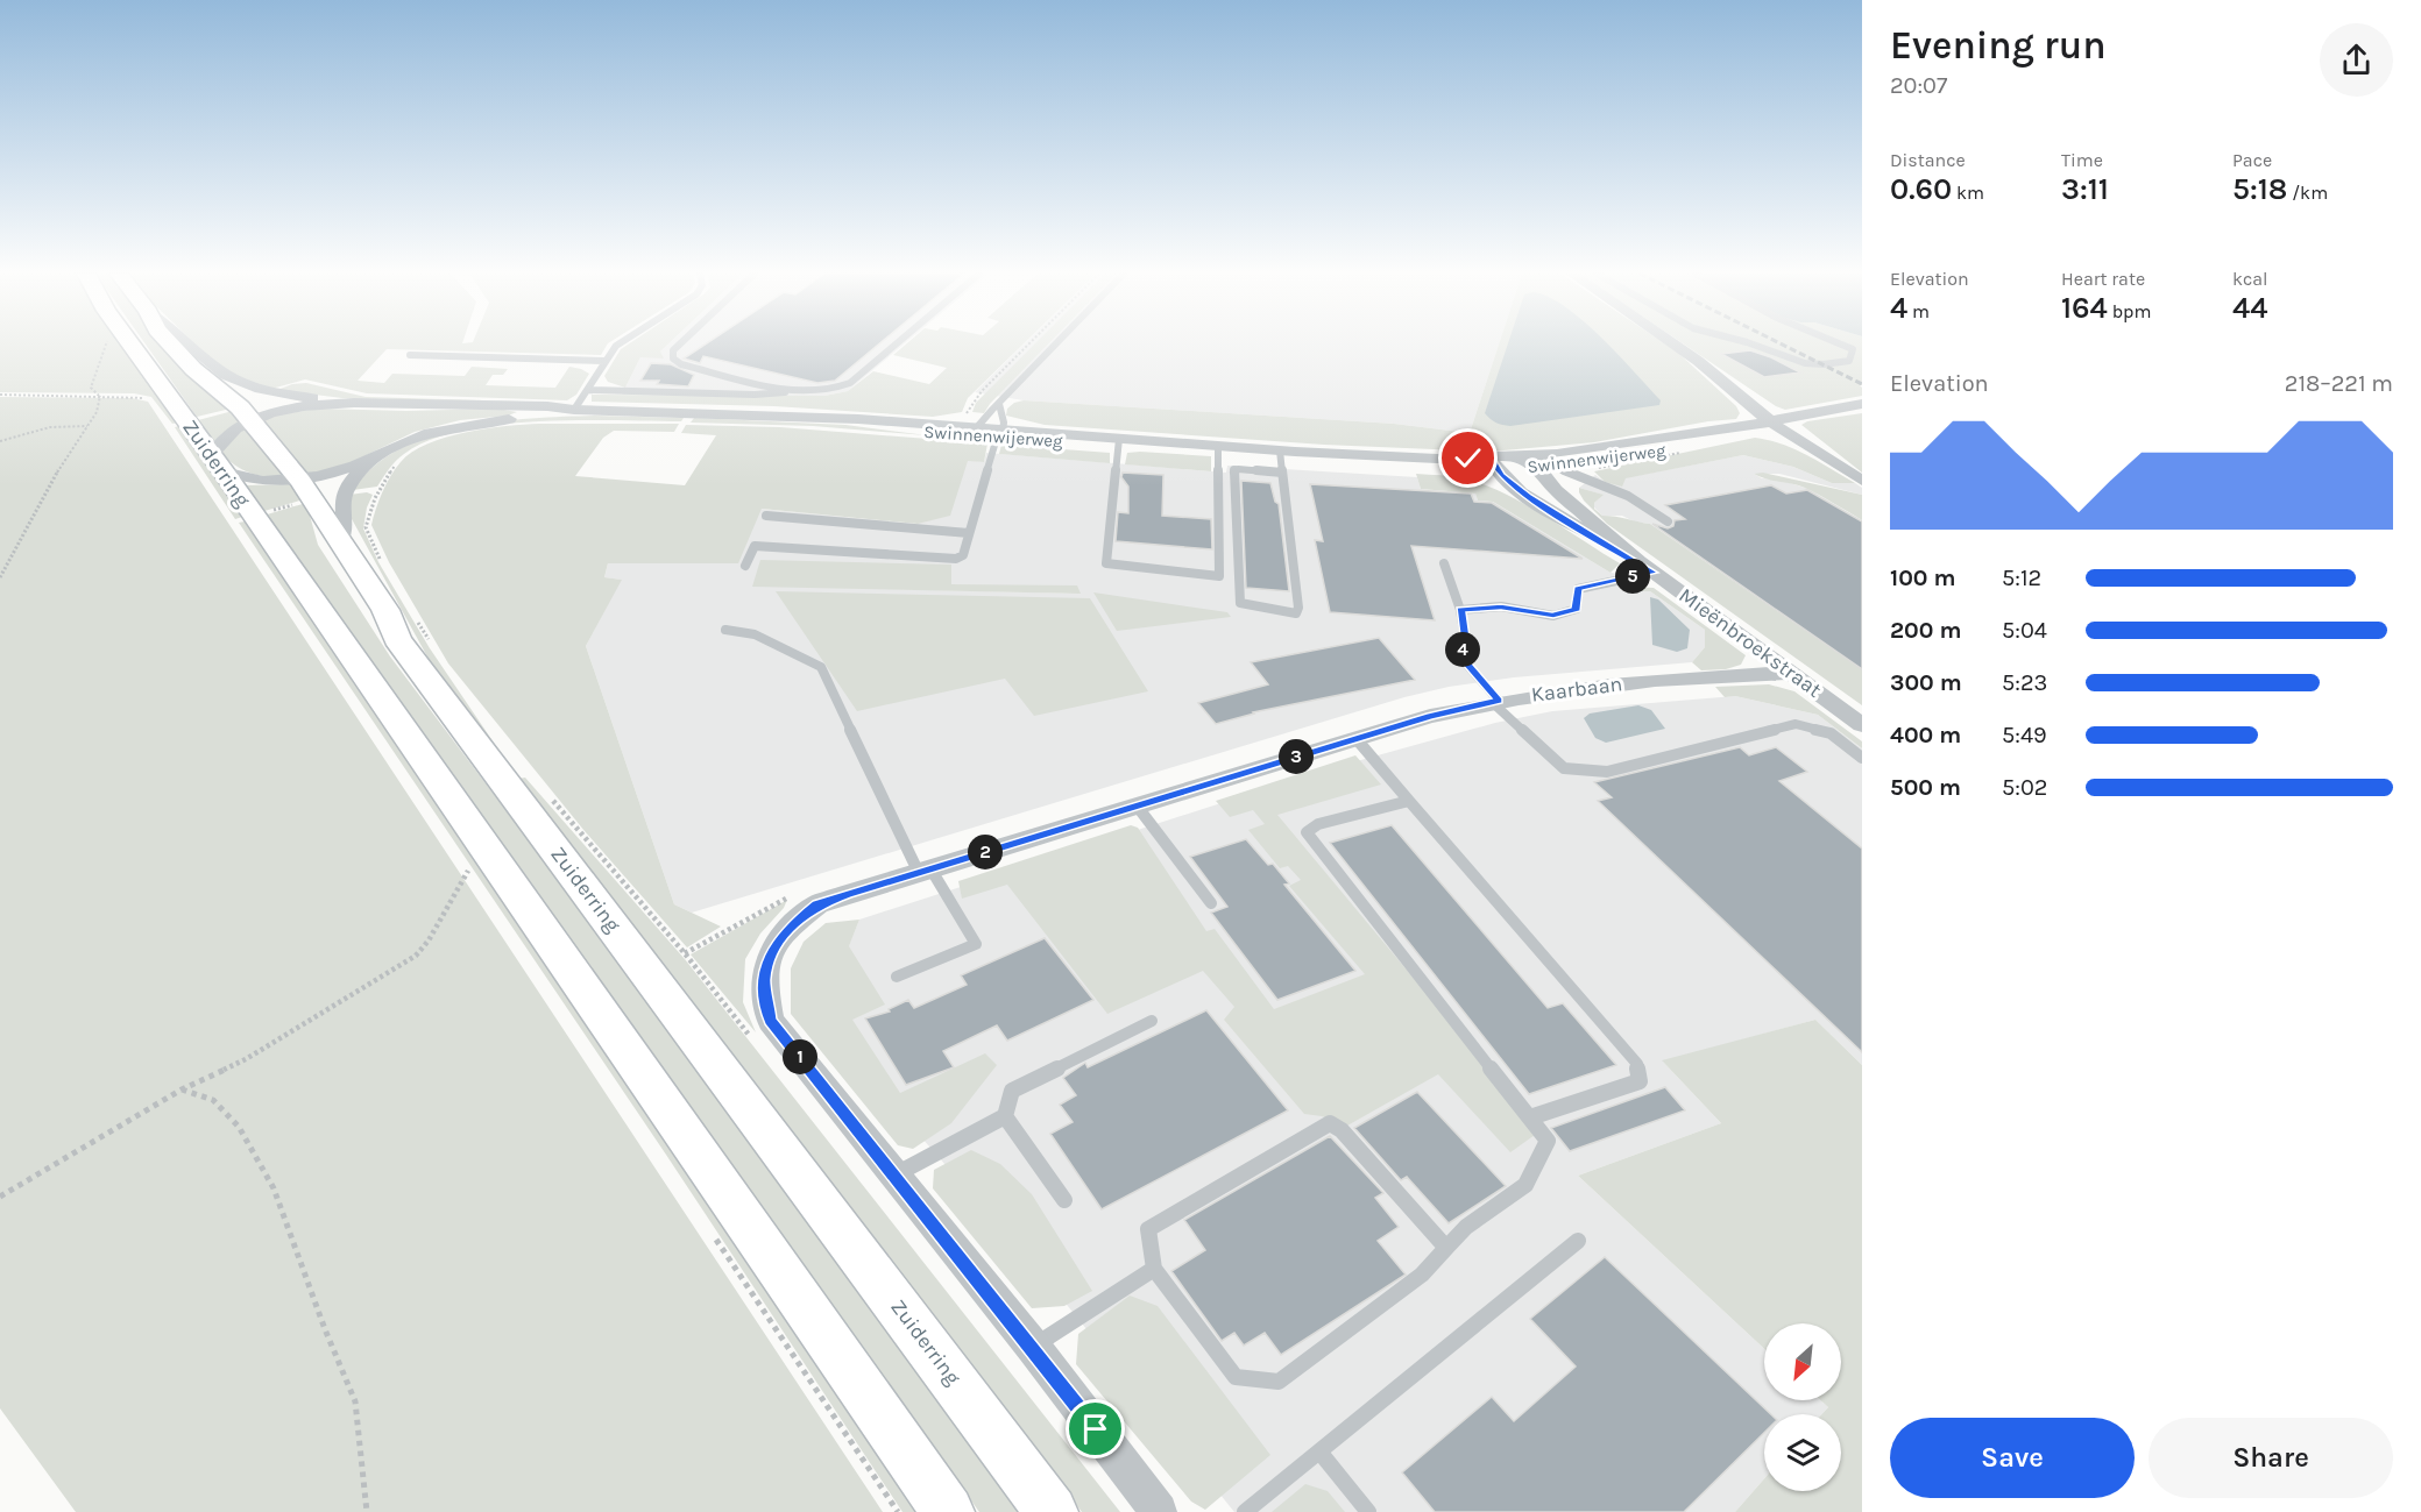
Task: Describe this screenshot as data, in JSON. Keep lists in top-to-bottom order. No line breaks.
{"streets":{"main road":["Zuiderring"],"street":["Swinnenwijerweg","Mieënbroekstraat","Kaarbaan"]},"crossings":[["Swinnenwijerweg","Zuiderring"],["Swinnenwijerweg","Mieënbroekstraat"],["Mieënbroekstraat","Kaarbaan"]],"north":"bottom left","page":{"heading":["Evening run","20:07"],"stats":[["Distance","0.60 km"],["Time","3:11"],["Pace","5:18 /km"],["Elevation","4 m"],["Heart rate","164 bpm"],["kcal","44"]],"chart":["Elevation","218–221 m"],"list":[{"name":"100 m","note":"5:12"},{"name":"200 m","note":"5:04"},{"name":"300 m","note":"5:23"},{"name":"400 m","note":"5:49"},{"name":"500 m","note":"5:02"}],"pins":["5","4","3","2","1"],"buttons":["Save","Share"]}}
